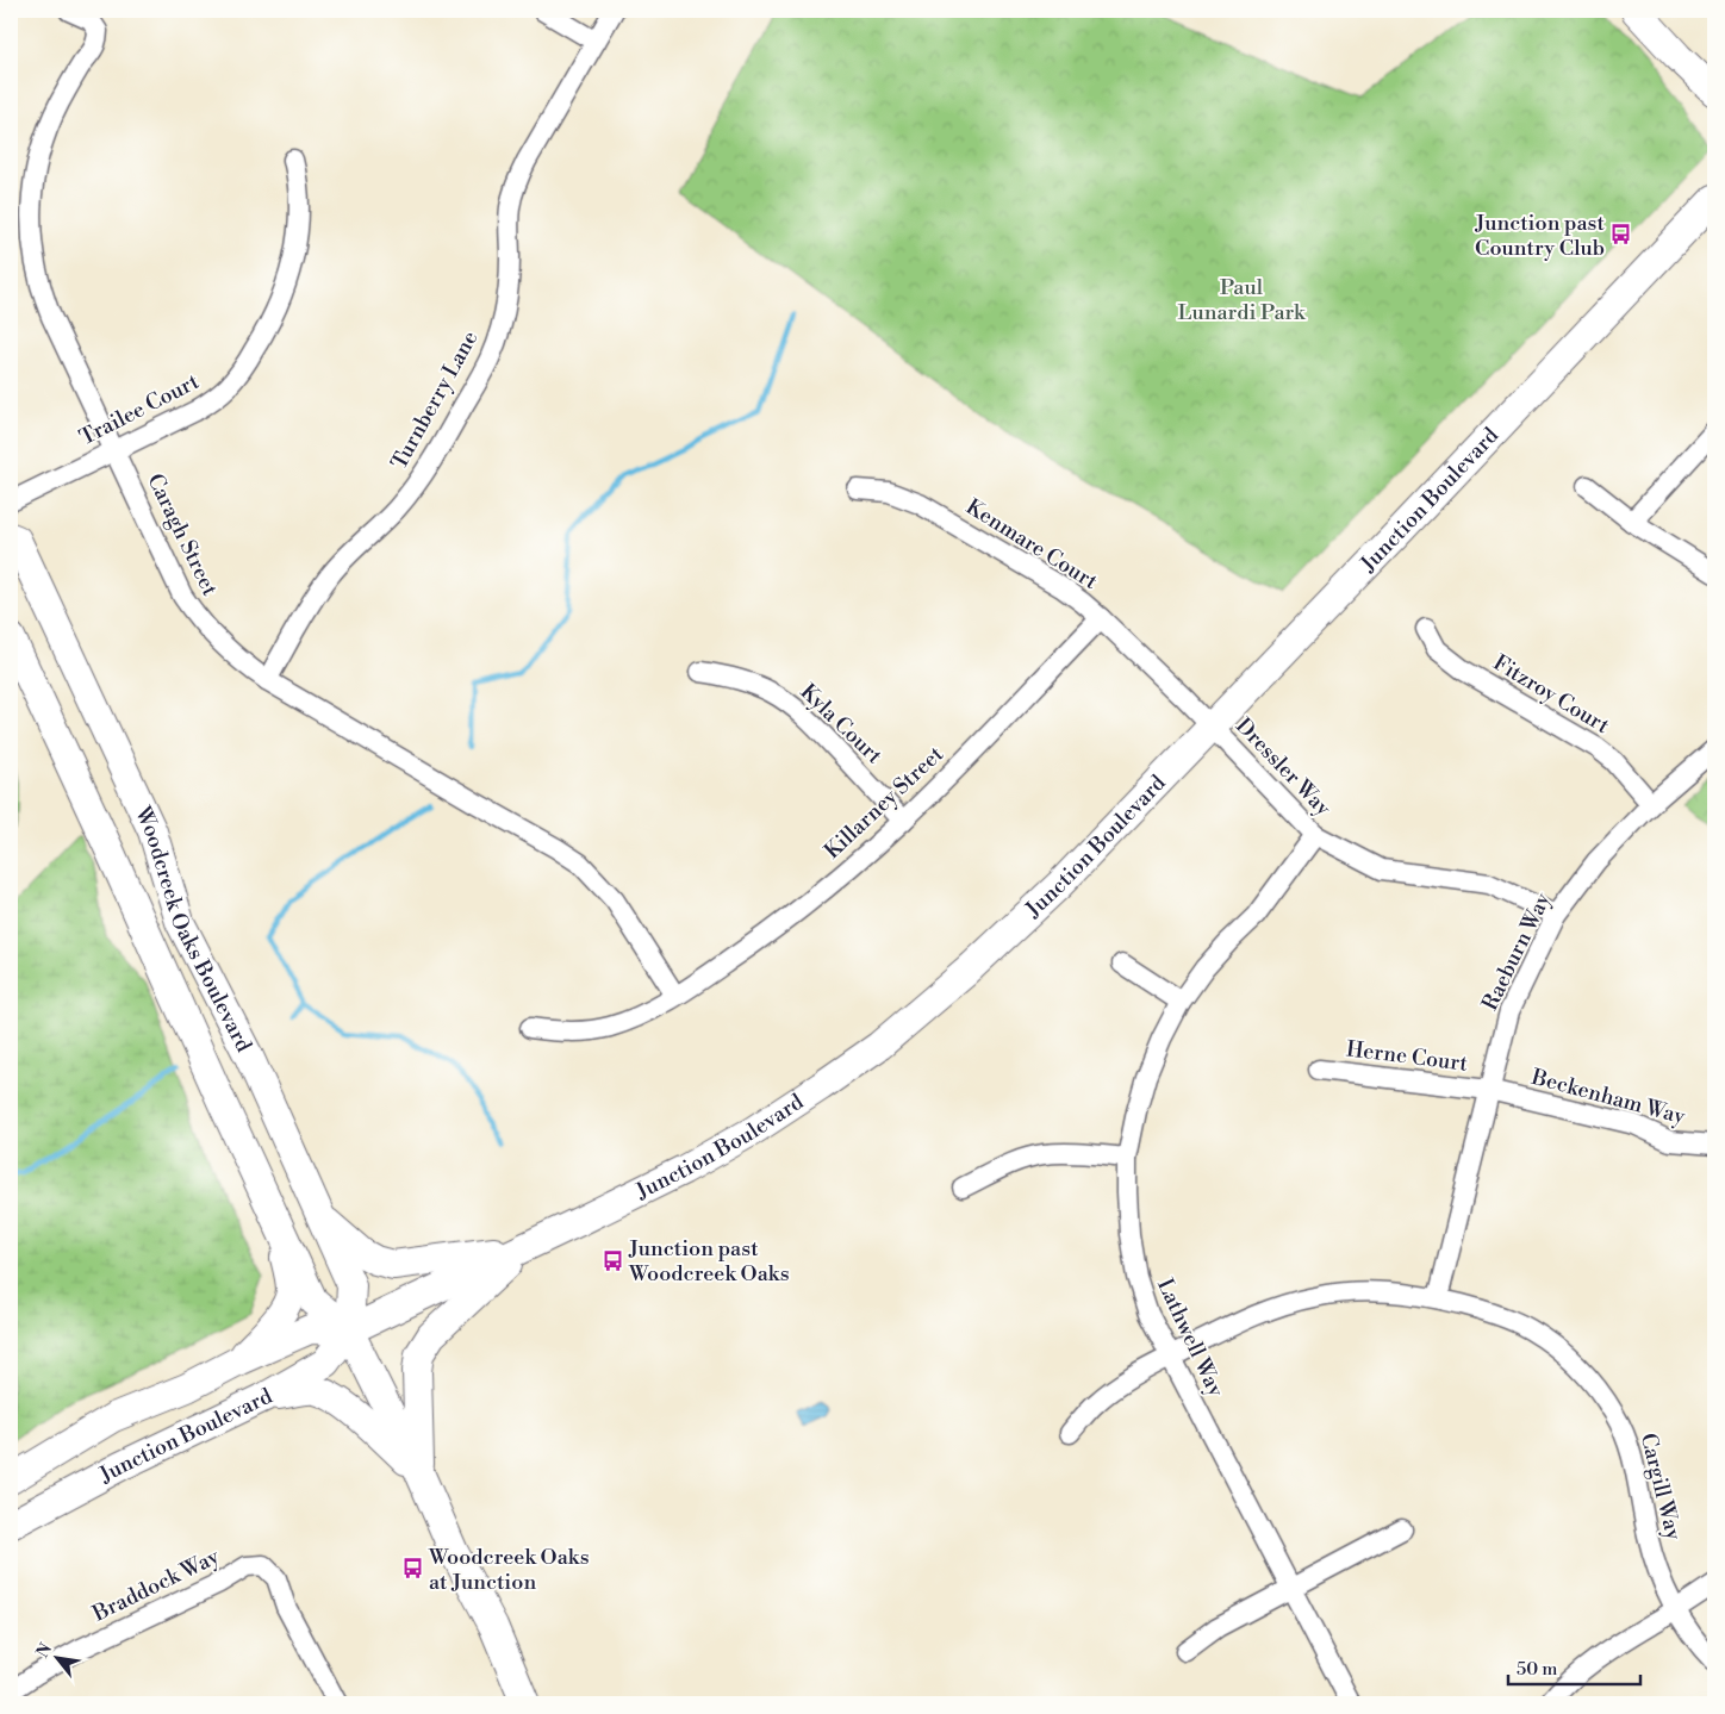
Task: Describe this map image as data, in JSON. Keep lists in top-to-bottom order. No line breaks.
{"streets":{"main road":["Junction Boulevard","Woodcreek Oaks Boulevard"],"street":["Turnberry Lane","Trailee Court","Caragh Street","Kenmare Court","Fitzroy Court","Kyla Court","Dressler Way","Killarney Street","Raeburn Way","Herne Court","Beckenham Way","Lathwell Way","Cargill Way","Braddock Way"]},"crossings":[["Turnberry Lane","Caragh Street"],["Trailee Court","Caragh Street"],["Junction Boulevard","Kenmare Court"],["Junction Boulevard","Dressler Way"],["Junction Boulevard","Woodcreek Oaks Boulevard"],["Caragh Street","Killarney Street"],["Kenmare Court","Dressler Way"],["Kenmare Court","Killarney Street"],["Fitzroy Court","Raeburn Way"],["Kyla Court","Killarney Street"],["Dressler Way","Raeburn Way"],["Dressler Way","Lathwell Way"],["Raeburn Way","Herne Court"],["Raeburn Way","Beckenham Way"],["Raeburn Way","Cargill Way"],["Herne Court","Beckenham Way"],["Lathwell Way","Cargill Way"]],"parks":["Paul Lunardi Park"],"places":{"bus stop":["Junction past Country Club","Junction past Woodcreek Oaks","Woodcreek Oaks at Junction"]},"scale_bar":"50 m","north":"top left"}
